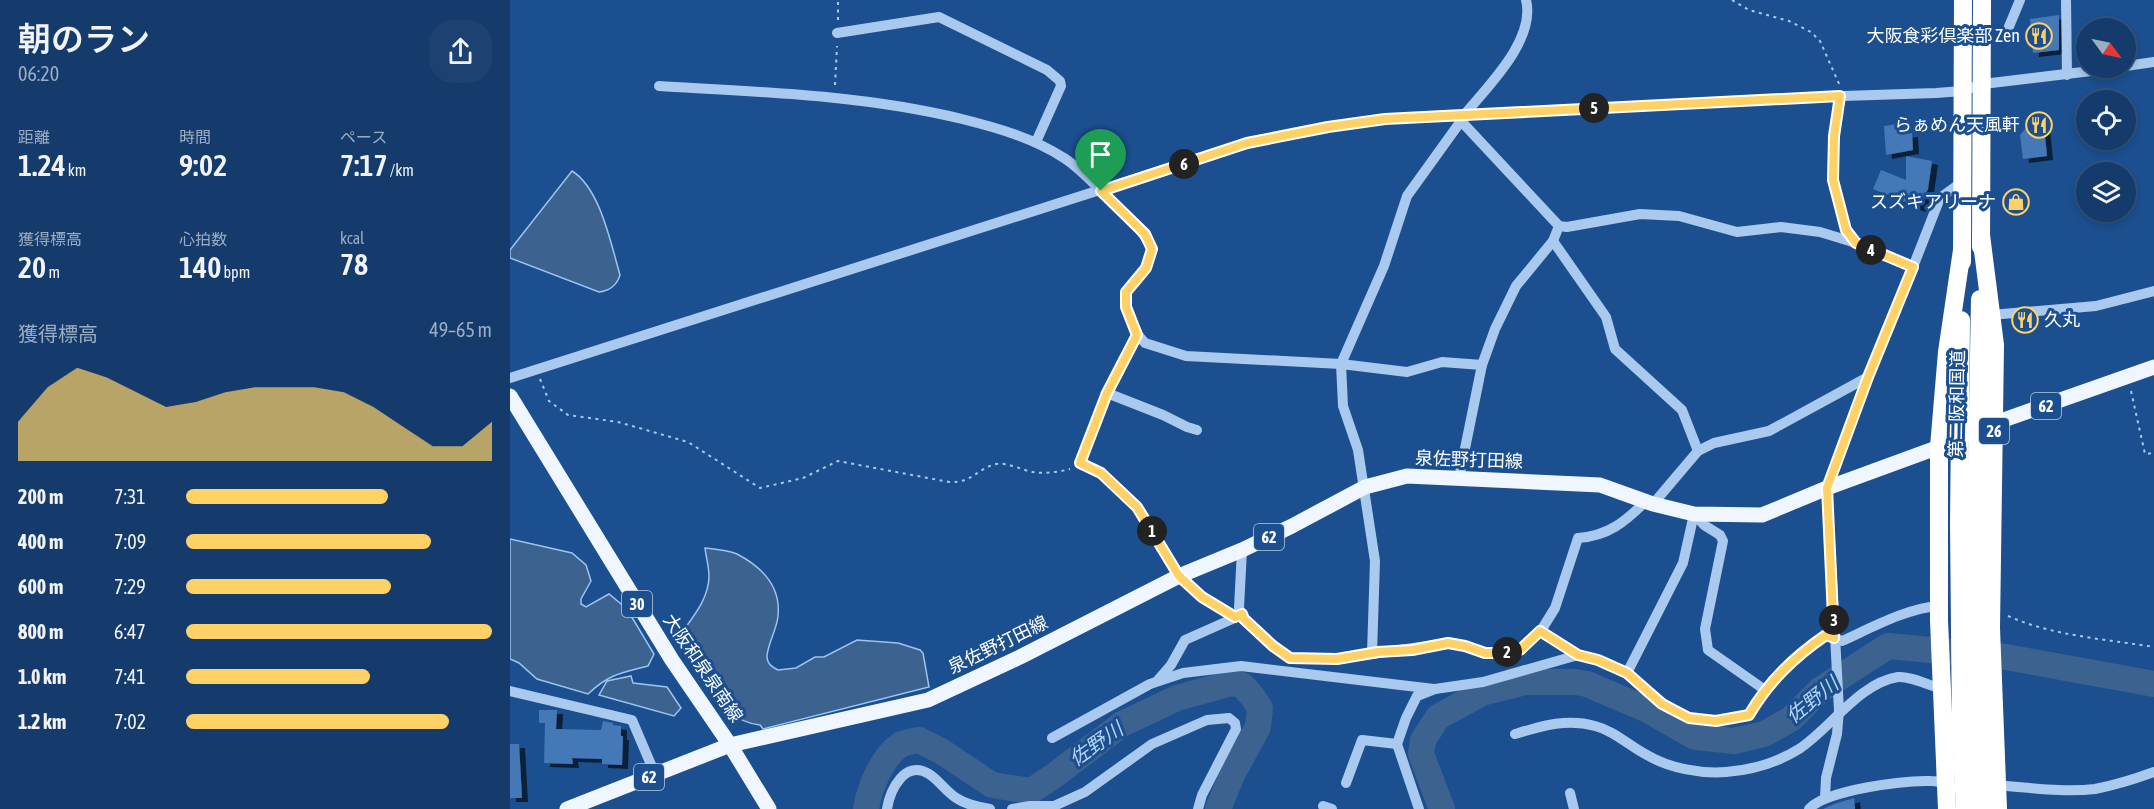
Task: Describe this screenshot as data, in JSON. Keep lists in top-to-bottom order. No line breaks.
{"streets":{"highway":["第二阪和国道","26"],"main road":["62","泉佐野打田線","30","大阪和泉泉南線"]},"crossings":[["第二阪和国道","26"],["第二阪和国道","泉佐野打田線"],["26","泉佐野打田線"],["泉佐野打田線","大阪和泉泉南線"]],"water":["佐野川"],"places":{"restaurant":["大阪食彩倶楽部 Zen","らぁめん天風軒","久丸"],"shop":["スズキアリーナ"]},"north":"bottom right","page":{"heading":["朝のラン","06:20"],"pins":["5","6","4","1","3","2"],"stats":[["距離","1.24 km"],["時間","9:02"],["ペース","7:17 /km"],["獲得標高","20 m"],["心拍数","140 bpm"],["kcal","78"]],"chart":["獲得標高","49–65 m"],"list":[{"name":"200 m","note":"7:31"},{"name":"400 m","note":"7:09"},{"name":"600 m","note":"7:29"},{"name":"800 m","note":"6:47"},{"name":"1.0 km","note":"7:41"},{"name":"1.2 km","note":"7:02"}]}}
